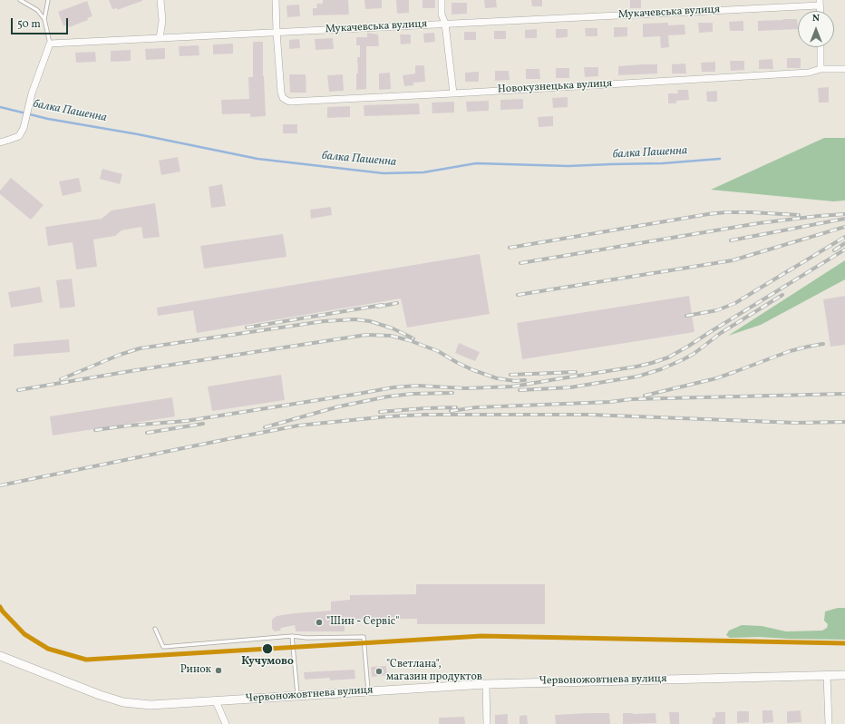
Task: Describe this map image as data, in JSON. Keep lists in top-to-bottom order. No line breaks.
{"streets":{"main road":["Червоножовтнева вулиця"],"street":["Мукачевська вулиця","Новокузнецька вулиця"]},"crossings":[["Мукачевська вулиця","Новокузнецька вулиця"]],"water":["балка Пашенна"],"places":["\"Шин - Сервіс\"","Кучумово","Ринок","\"Светлана\", магазин продуктов"],"scale_bar":"50 m","north":"top"}
